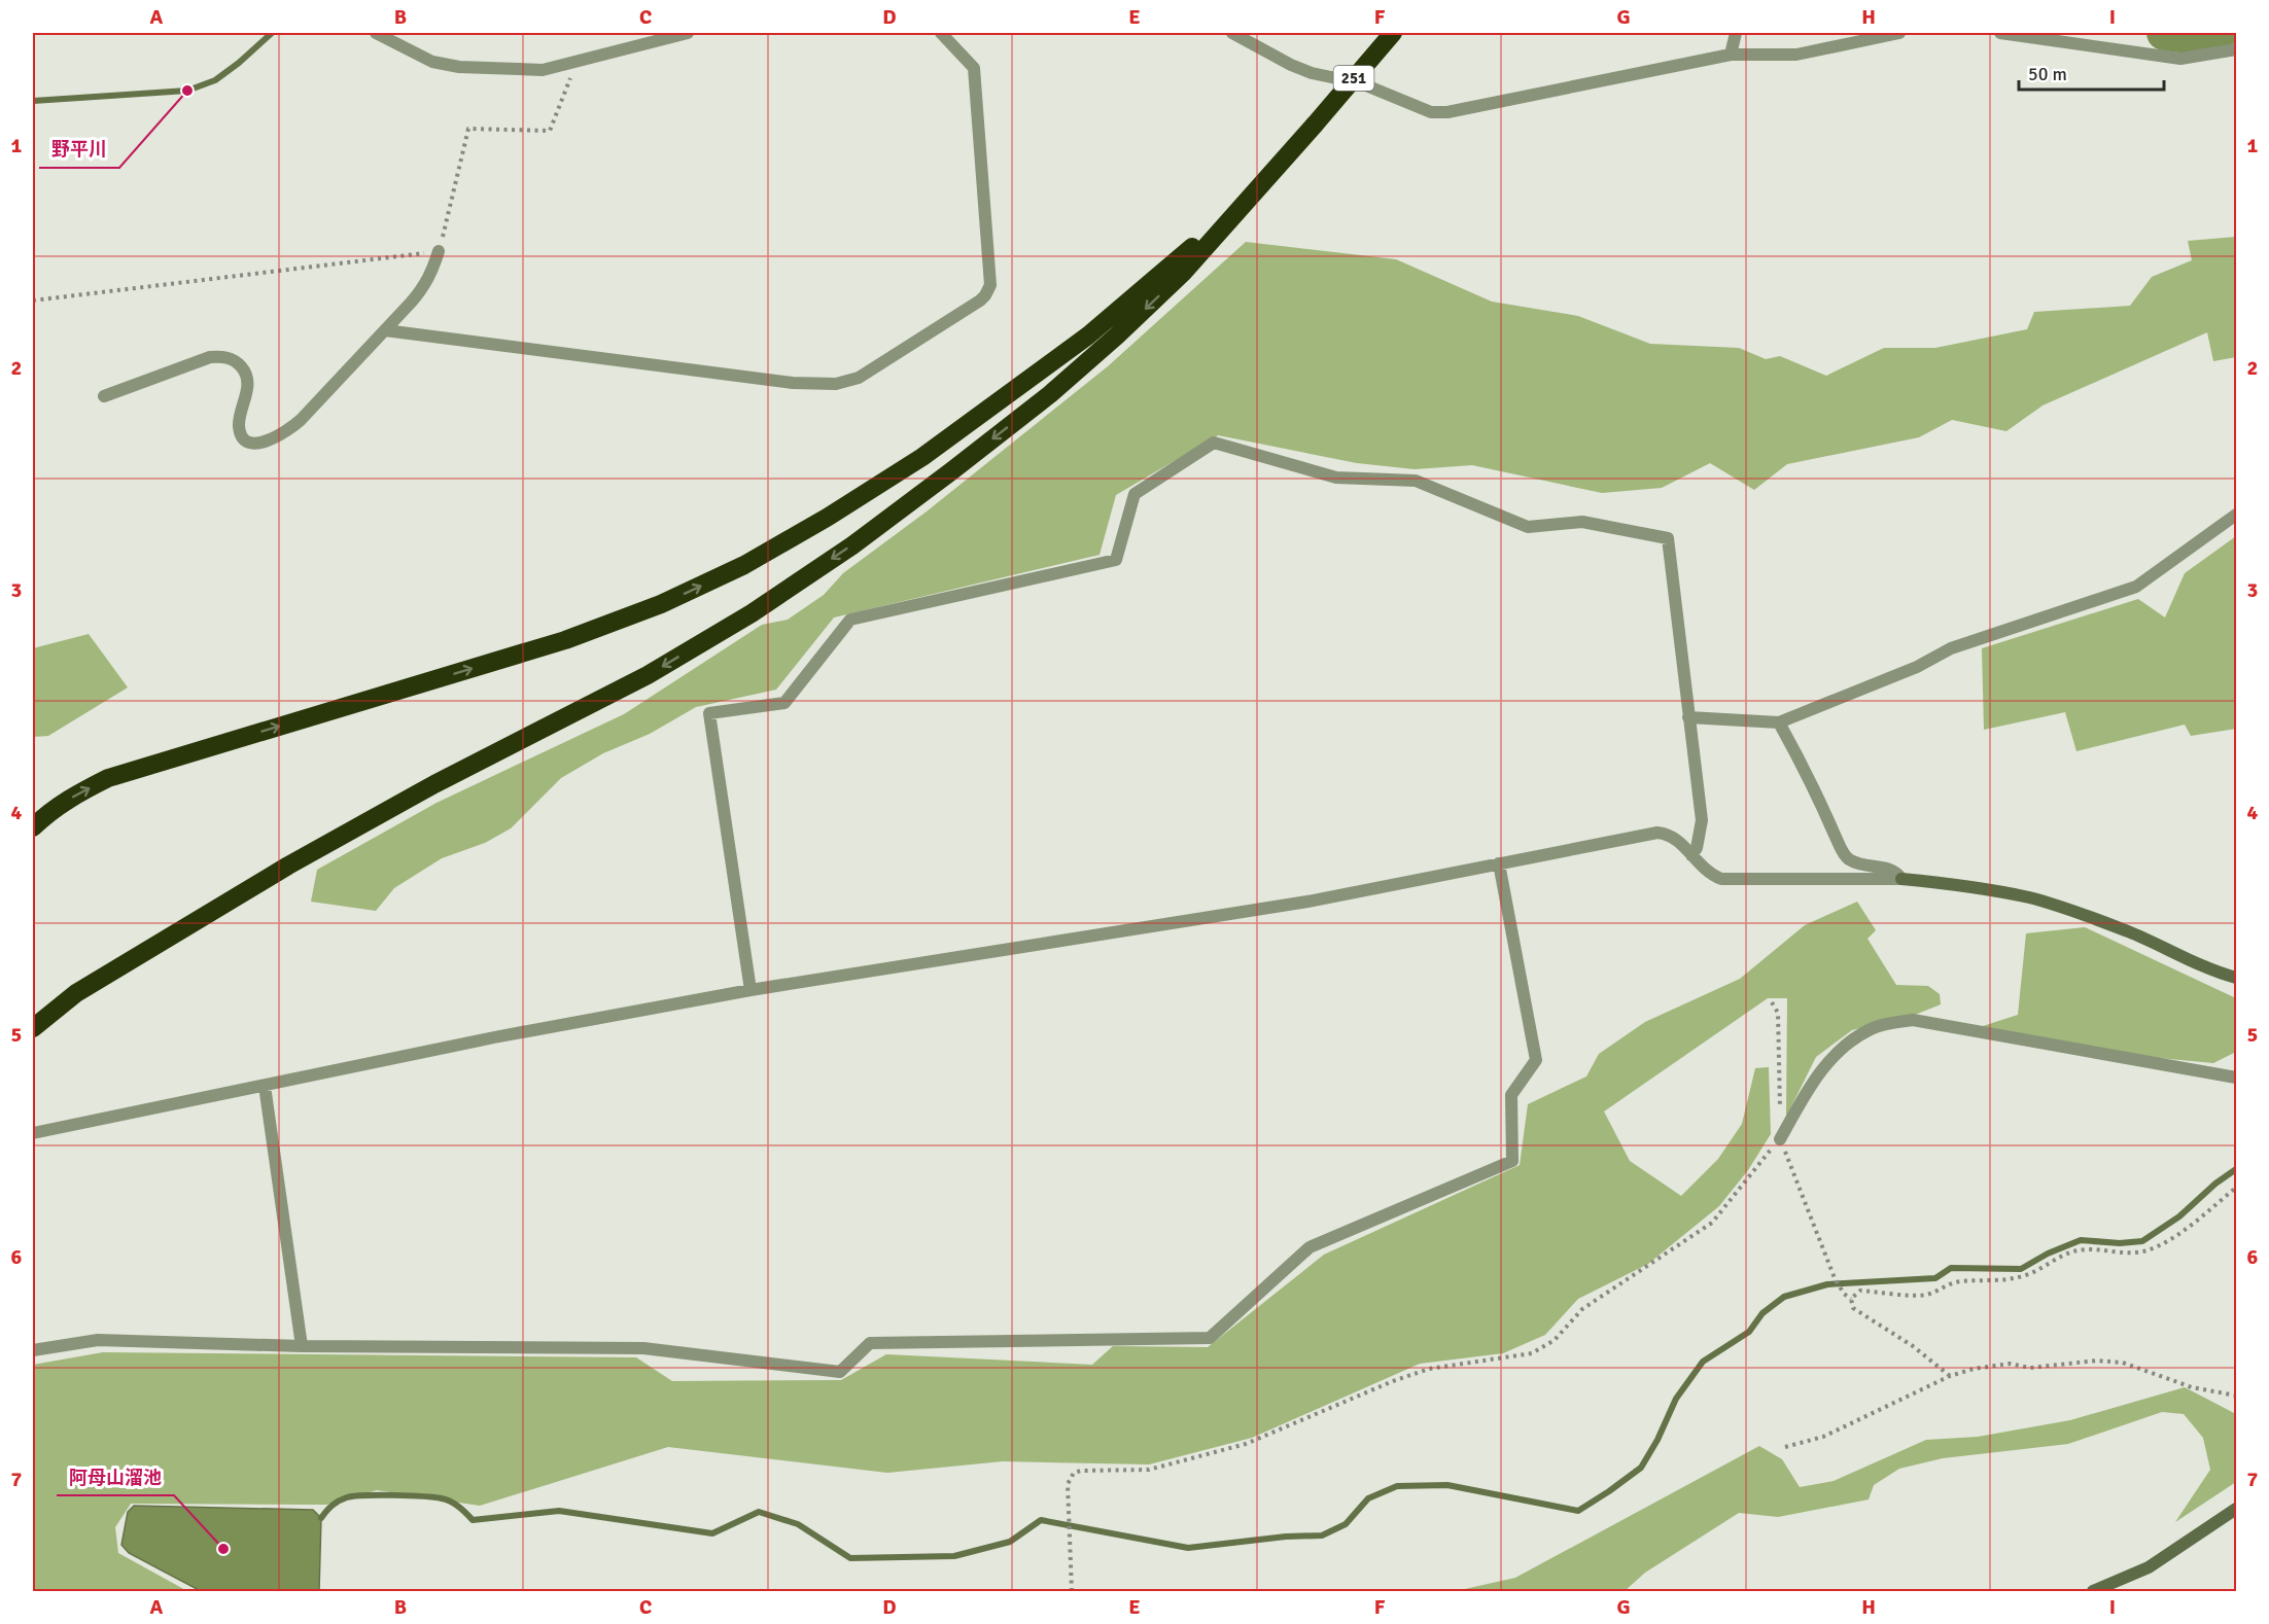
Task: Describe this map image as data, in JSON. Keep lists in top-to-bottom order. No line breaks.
{"streets":{"highway":["251"]},"places":["野平川","阿母山溜池"],"scale_bar":"50 m","grid":{"columns":["A","B","C","D","E","F","G","H","I"],"rows":["1","2","3","4","5","6","7"]}}
